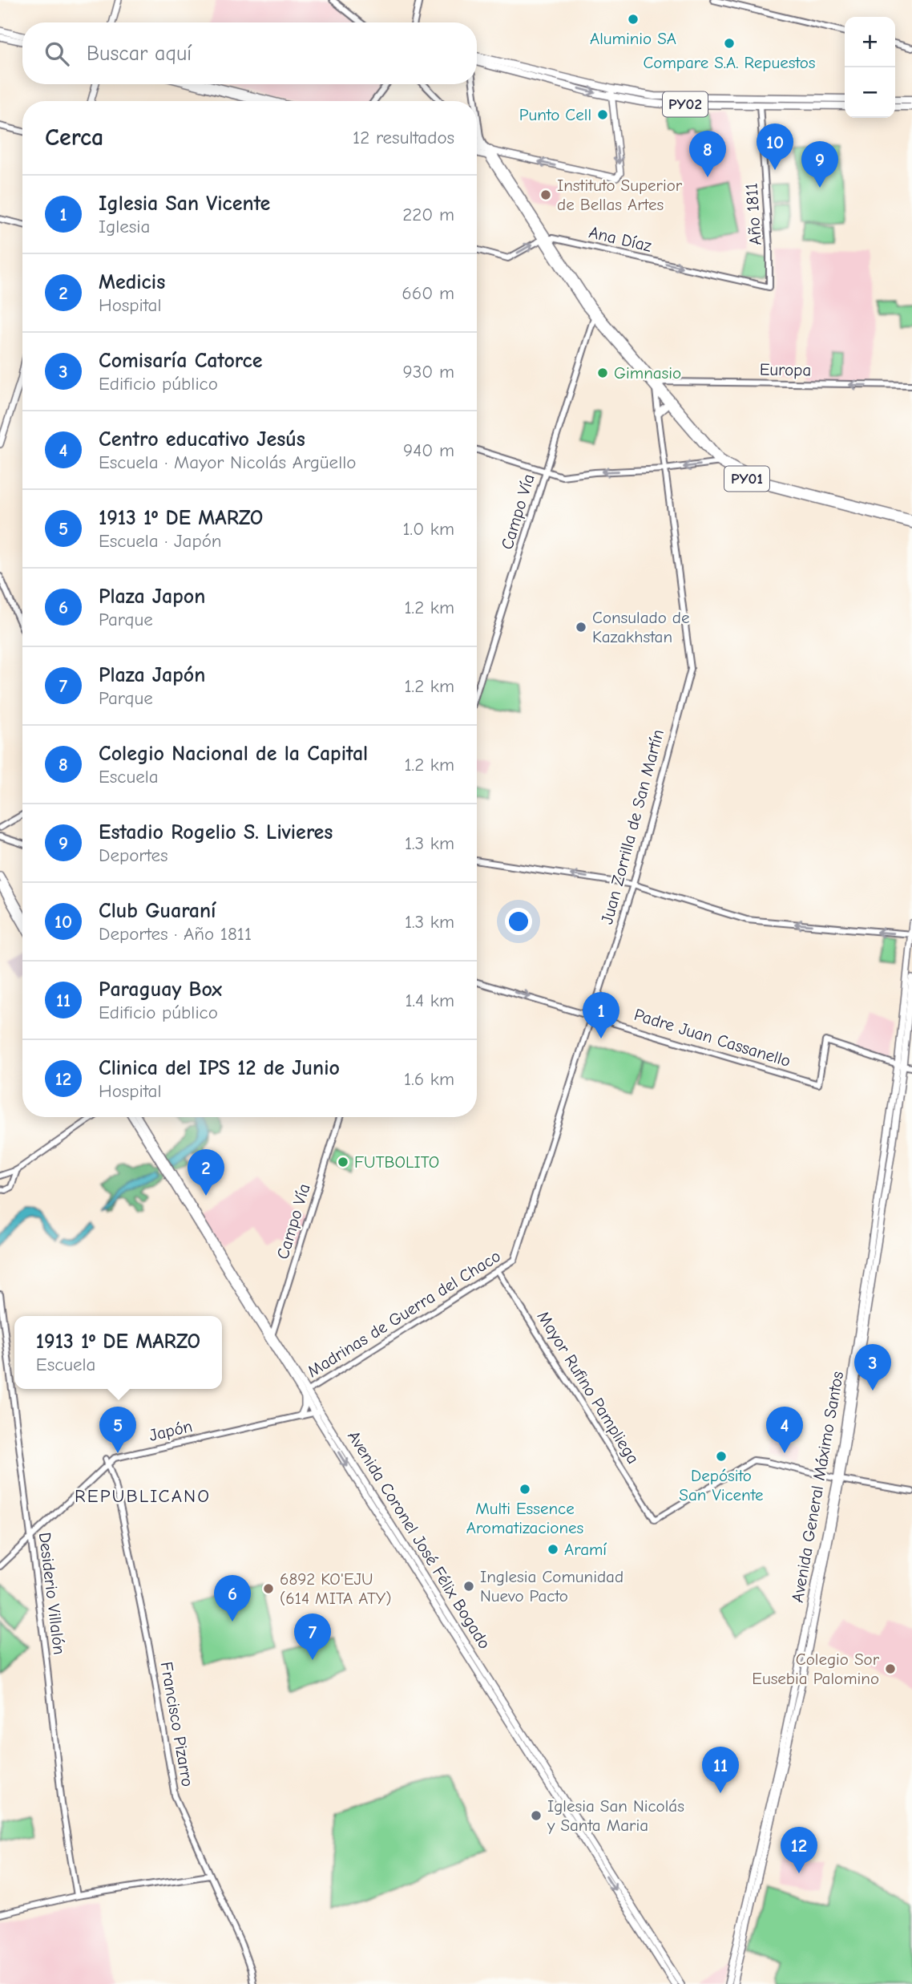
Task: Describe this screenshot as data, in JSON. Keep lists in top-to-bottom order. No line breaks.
{"streets":{"highway":["PY02","PY01"],"main road":["Avenida General Máximo Santos","Avenida Coronel José Félix Bogado"],"street":["Año 1811","Ana Díaz","Europa","Campo Vía","Juan Zorrilla de San Martín","Padre Juan Cassanello","Madrinas de Guerra del Chaco","Mayor Rufino Pampliega","Japón","Desiderio Villalón","Francisco Pizarro"]},"crossings":[["PY02","Año 1811"],["Año 1811","Ana Díaz"],["Ana Díaz","PY01"],["Europa","PY01"],["Europa","Juan Zorrilla de San Martín"],["PY01","Campo Vía"],["PY01","Juan Zorrilla de San Martín"],["Campo Vía","Avenida Coronel José Félix Bogado"],["Juan Zorrilla de San Martín","Padre Juan Cassanello"],["Juan Zorrilla de San Martín","Madrinas de Guerra del Chaco"],["Padre Juan Cassanello","Avenida General Máximo Santos"],["Madrinas de Guerra del Chaco","Mayor Rufino Pampliega"],["Madrinas de Guerra del Chaco","Avenida Coronel José Félix Bogado"],["Mayor Rufino Pampliega","Avenida General Máximo Santos"],["Japón","Avenida Coronel José Félix Bogado"],["Japón","Desiderio Villalón"],["Japón","Francisco Pizarro"]],"one_way":["Ana Díaz","Europa"],"districts":["REPUBLICANO"],"places":["Aluminio SA","Compare S.A. Repuestos","Punto Cell","Instituto Superior de Bellas Artes","Gimnasio","Consulado de Kazakhstan","FUTBOLITO","Depósito San Vicente","Multi Essence Aromatizaciones","Aramí","Inglesia Comunidad Nuevo Pacto","6892 KO'EJU (614 MITA ATY)","Colegio Sor Eusebia Palomino","Iglesia San Nicolás y Santa Maria"],"page":{"map_buttons":["+","−"],"search":"Buscar aquí","heading":["Cerca","12 resultados"],"pins":["10","8","9","1","2","3","4","5","6","7","11","12"],"list":[{"mark":"1","name":"Iglesia San Vicente","note":"Iglesia","value":"220 m"},{"mark":"2","name":"Medicis","note":"Hospital","value":"660 m"},{"mark":"3","name":"Comisaría Catorce","note":"Edificio público","value":"930 m"},{"mark":"4","name":"Centro educativo Jesús","note":"Escuela · Mayor Nicolás Argüello","value":"940 m"},{"mark":"5","name":"1913 1º DE MARZO","note":"Escuela · Japón","value":"1.0 km"},{"mark":"6","name":"Plaza Japon","note":"Parque","value":"1.2 km"},{"mark":"7","name":"Plaza Japón","note":"Parque","value":"1.2 km"},{"mark":"8","name":"Colegio Nacional de la Capital","note":"Escuela","value":"1.2 km"},{"mark":"9","name":"Estadio Rogelio S. Livieres","note":"Deportes","value":"1.3 km"},{"mark":"10","name":"Club Guaraní","note":"Deportes · Año 1811","value":"1.3 km"},{"mark":"11","name":"Paraguay Box","note":"Edificio público","value":"1.4 km"},{"mark":"12","name":"Clinica del IPS 12 de Junio","note":"Hospital","value":"1.6 km"}],"popup":["1913 1º DE MARZO","Escuela"]}}
